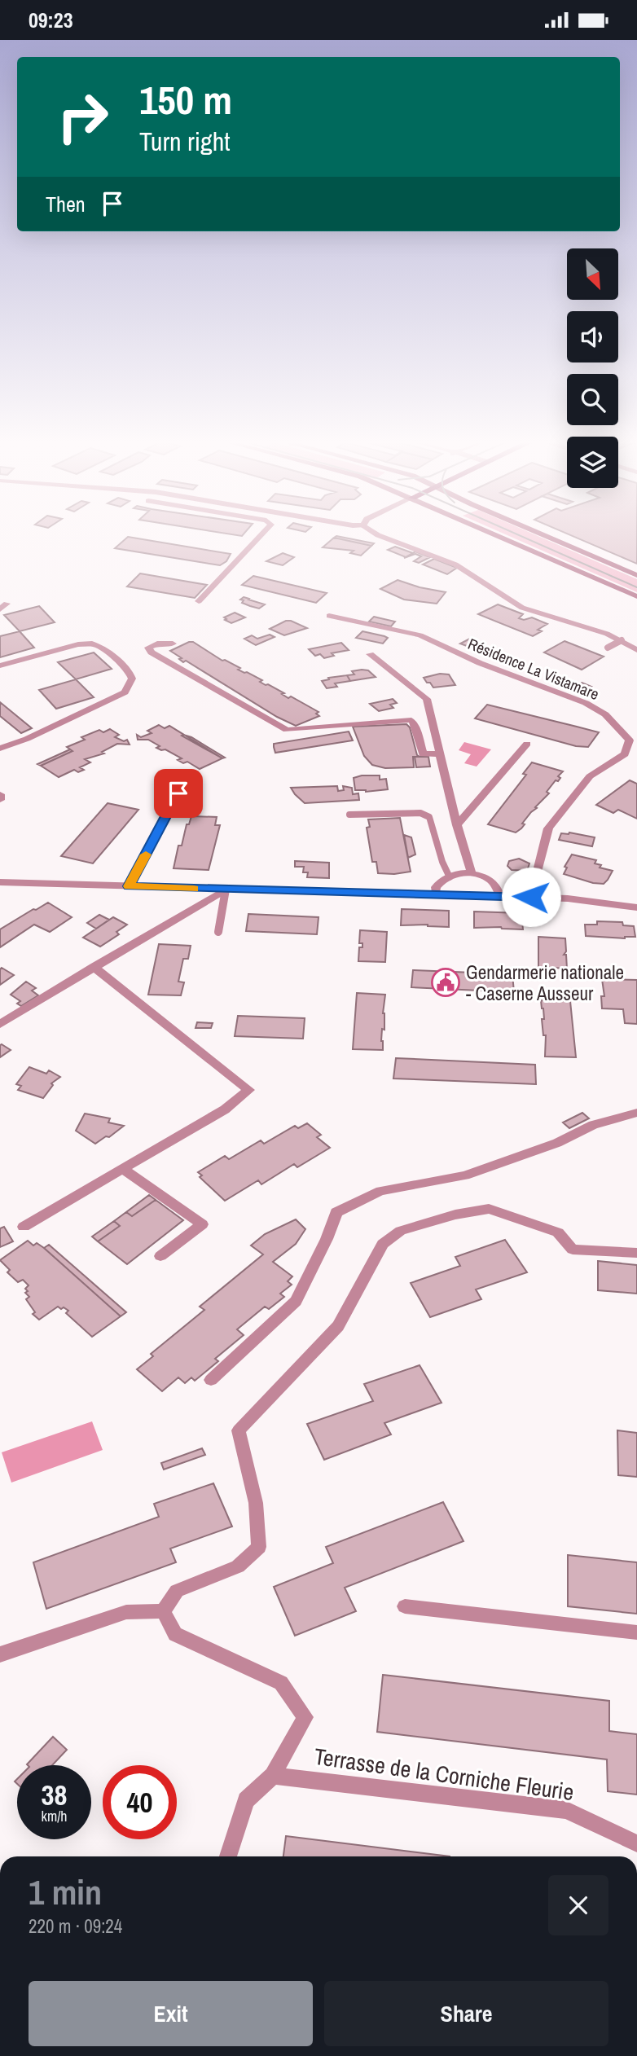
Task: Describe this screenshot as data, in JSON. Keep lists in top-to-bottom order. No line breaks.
{"streets":{"street":["Résidence La Vistamare","Terrasse de la Corniche Fleurie"]},"places":{"public building":["Gendarmerie nationale - Caserne Ausseur"]},"north":"bottom right","page":{"status":"09:23","turn":["150 m","Turn right"],"then":"Then","speed":"38 km/h","limit":"40","heading":["1 min","220 m · 09:24"],"buttons":["Exit","Share"]}}
